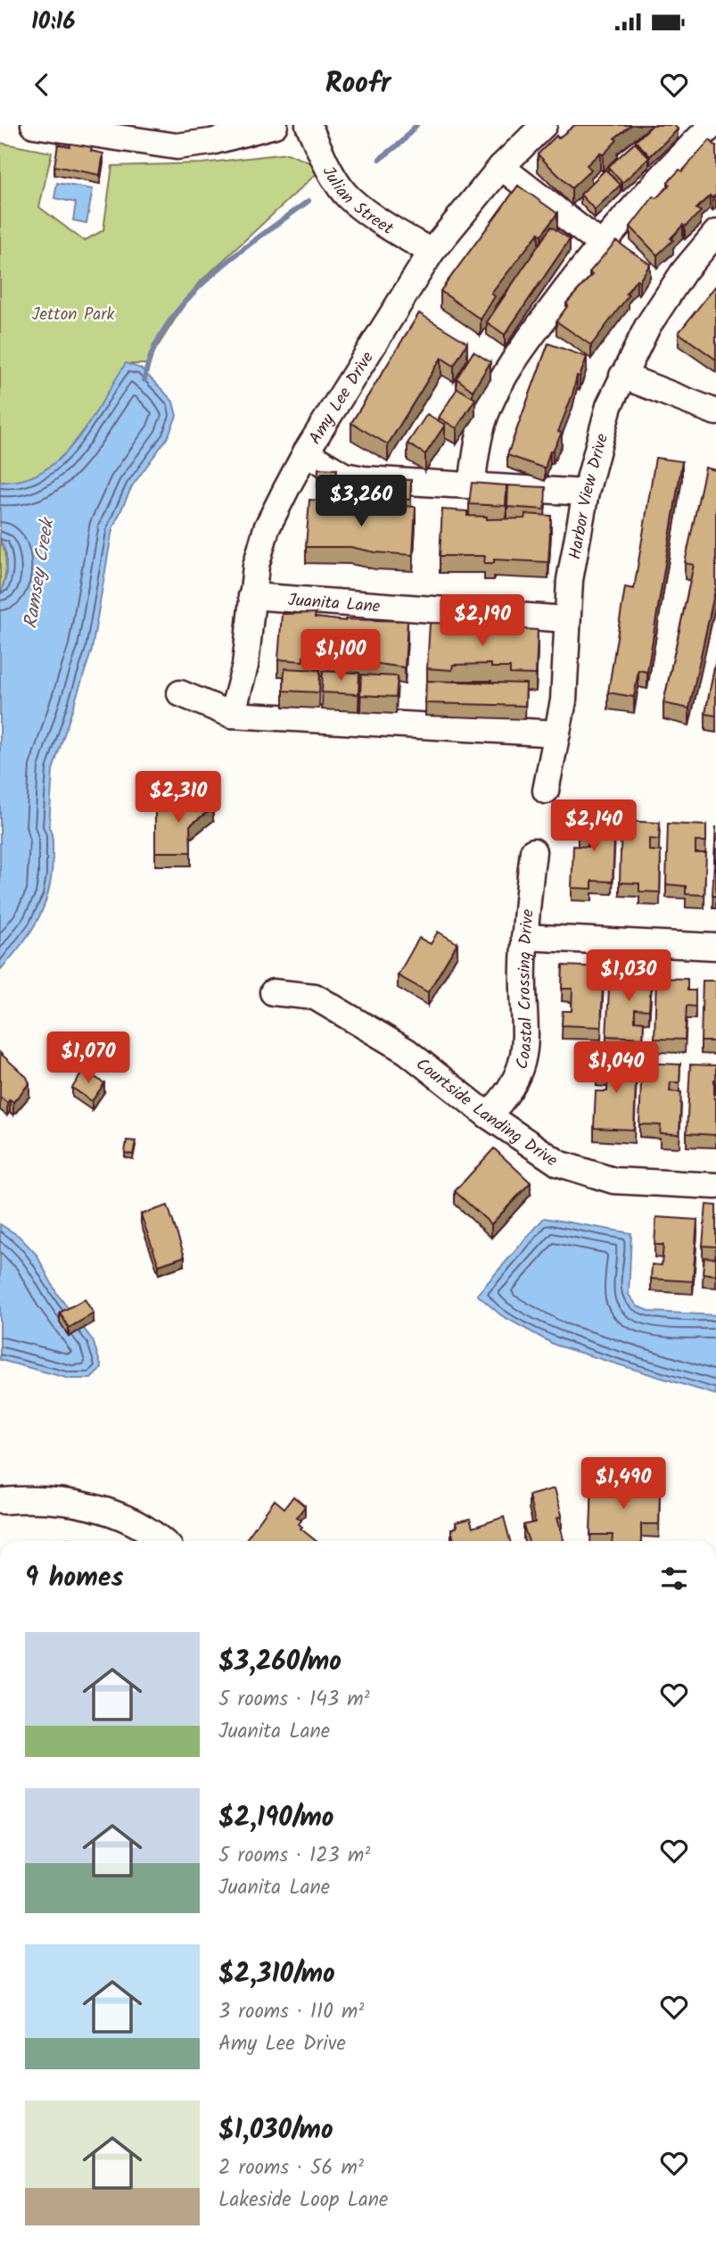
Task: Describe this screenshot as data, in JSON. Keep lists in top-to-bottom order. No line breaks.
{"streets":{"street":["Julian Street","Amy Lee Drive","Harbor View Drive","Juanita Lane","Coastal Crossing Drive","Courtside Landing Drive"]},"crossings":[["Julian Street","Amy Lee Drive"],["Amy Lee Drive","Juanita Lane"],["Harbor View Drive","Juanita Lane"],["Coastal Crossing Drive","Courtside Landing Drive"]],"water":["Ramsey Creek"],"parks":["Jetton Park"],"page":{"status":"10:16","header":"Roofr","price":["$3,260","$2,190","$1,100","$2,310","$2,140","$1,030","$1,070","$1,040","$1,490"],"heading":"9 homes","list":[{"name":"$3,260/mo","note":"5 rooms · 143 m² · Juanita Lane"},{"name":"$2,190/mo","note":"5 rooms · 123 m² · Juanita Lane"},{"name":"$2,310/mo","note":"3 rooms · 110 m² · Amy Lee Drive"},{"name":"$1,030/mo","note":"2 rooms · 56 m² · Lakeside Loop Lane"}]}}
